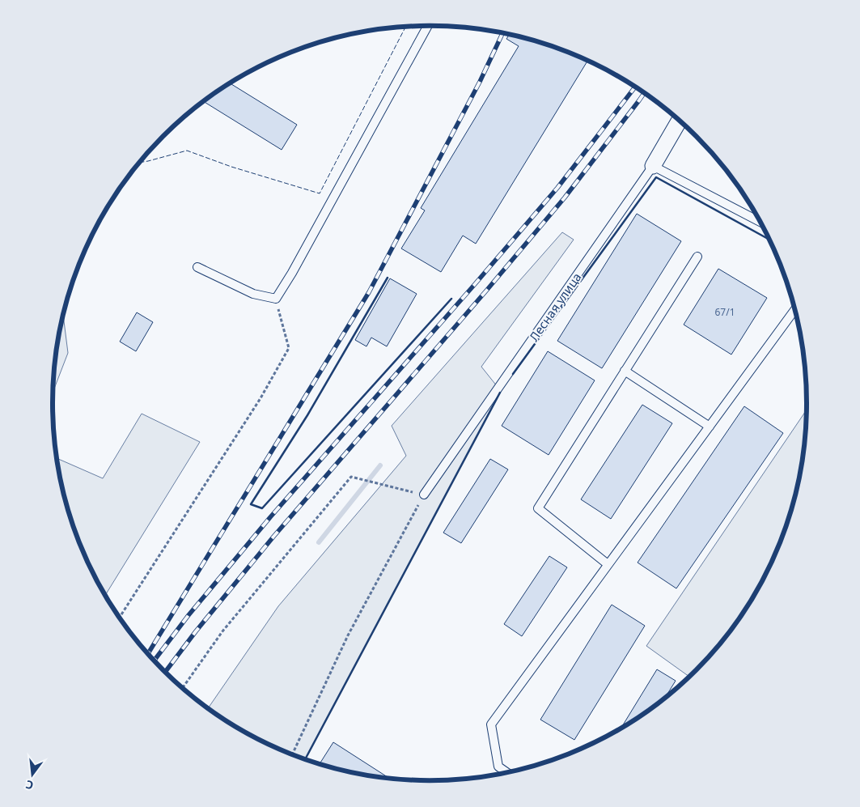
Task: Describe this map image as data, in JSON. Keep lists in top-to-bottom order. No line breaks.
{"streets":{"street":["Лесная улица"]},"house_numbers":["67/1"],"north":"bottom"}
